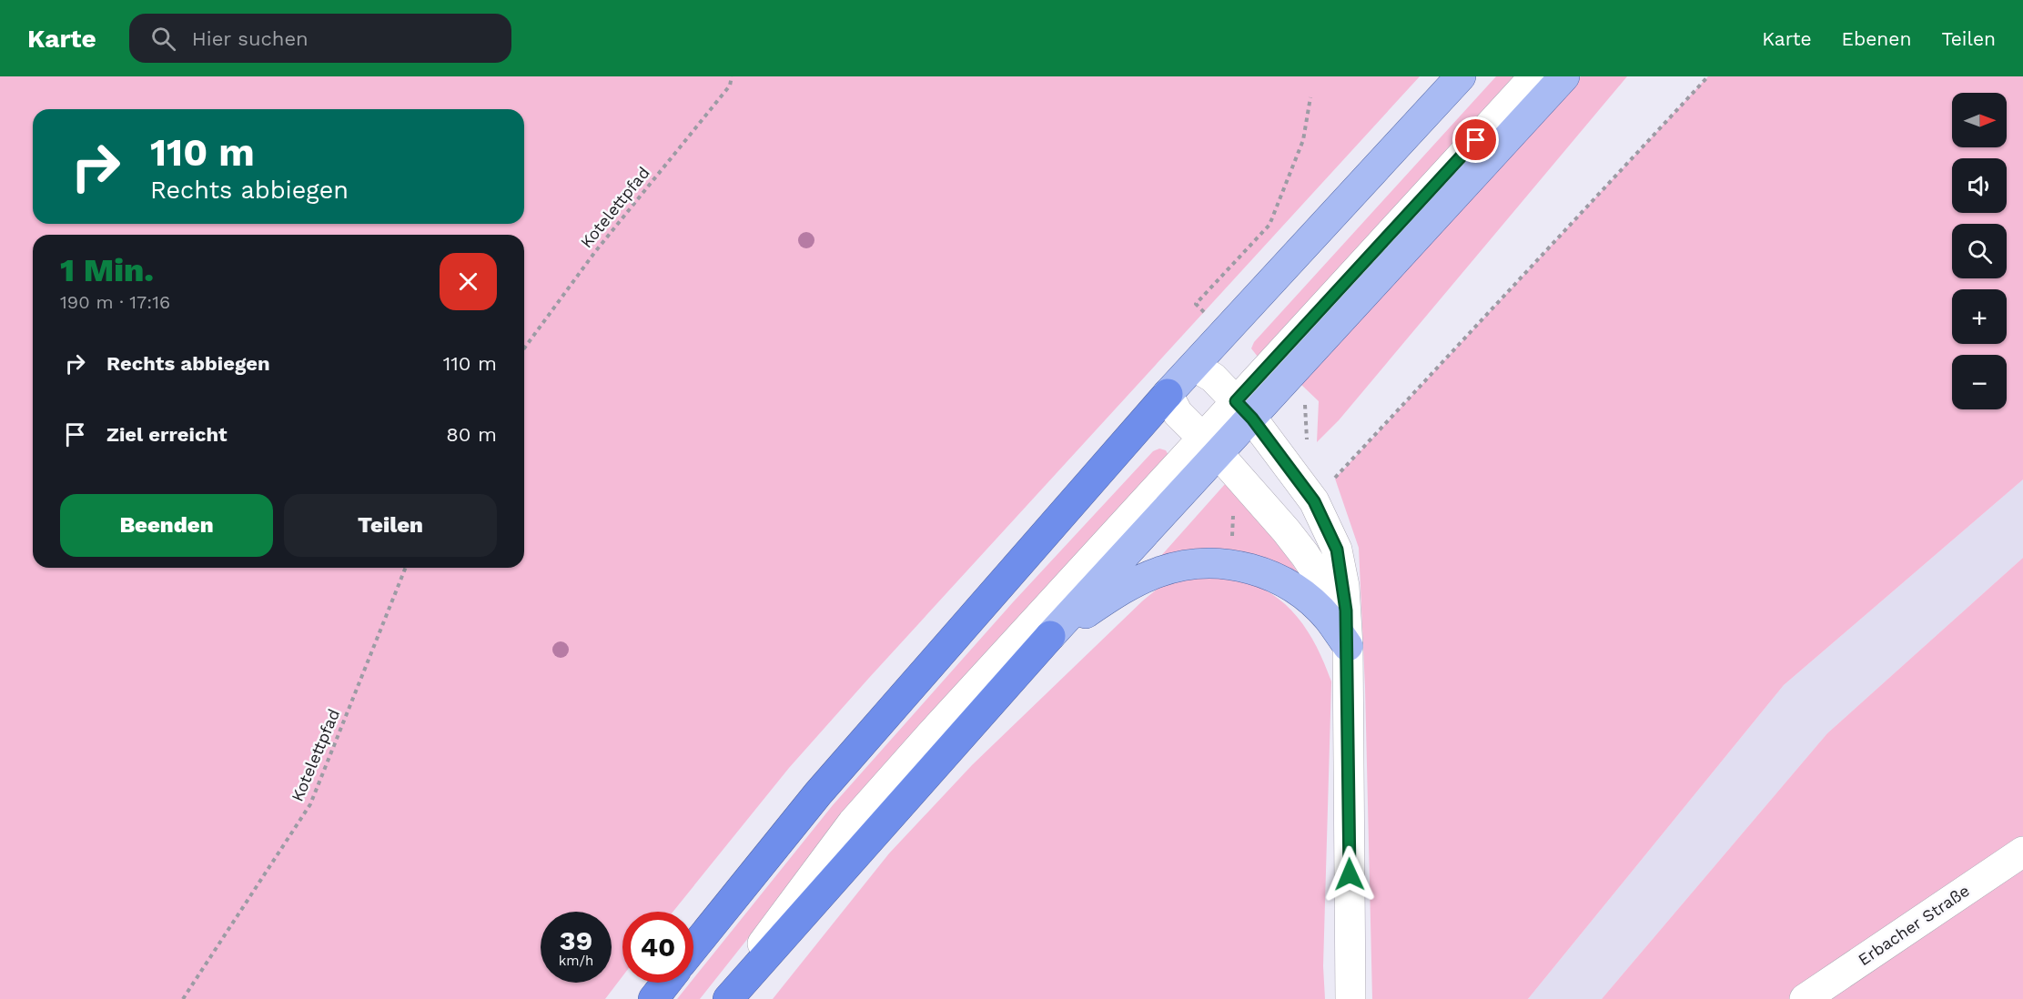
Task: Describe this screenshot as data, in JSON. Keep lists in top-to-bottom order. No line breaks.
{"streets":{"street":["Erbacher Straße"],"path":["Kotelettpfad"]},"north":"right","page":{"header":"Karte","search":"Hier suchen","nav":["Karte","Ebenen","Teilen"],"map_buttons":["+","−"],"turn":["110 m","Rechts abbiegen"],"heading":["1 Min.","190 m · 17:16"],"list":[{"name":"Rechts abbiegen","value":"110 m"},{"name":"Ziel erreicht","value":"80 m"}],"buttons":["Beenden","Teilen"],"speed":"39 km/h","limit":"40"}}
